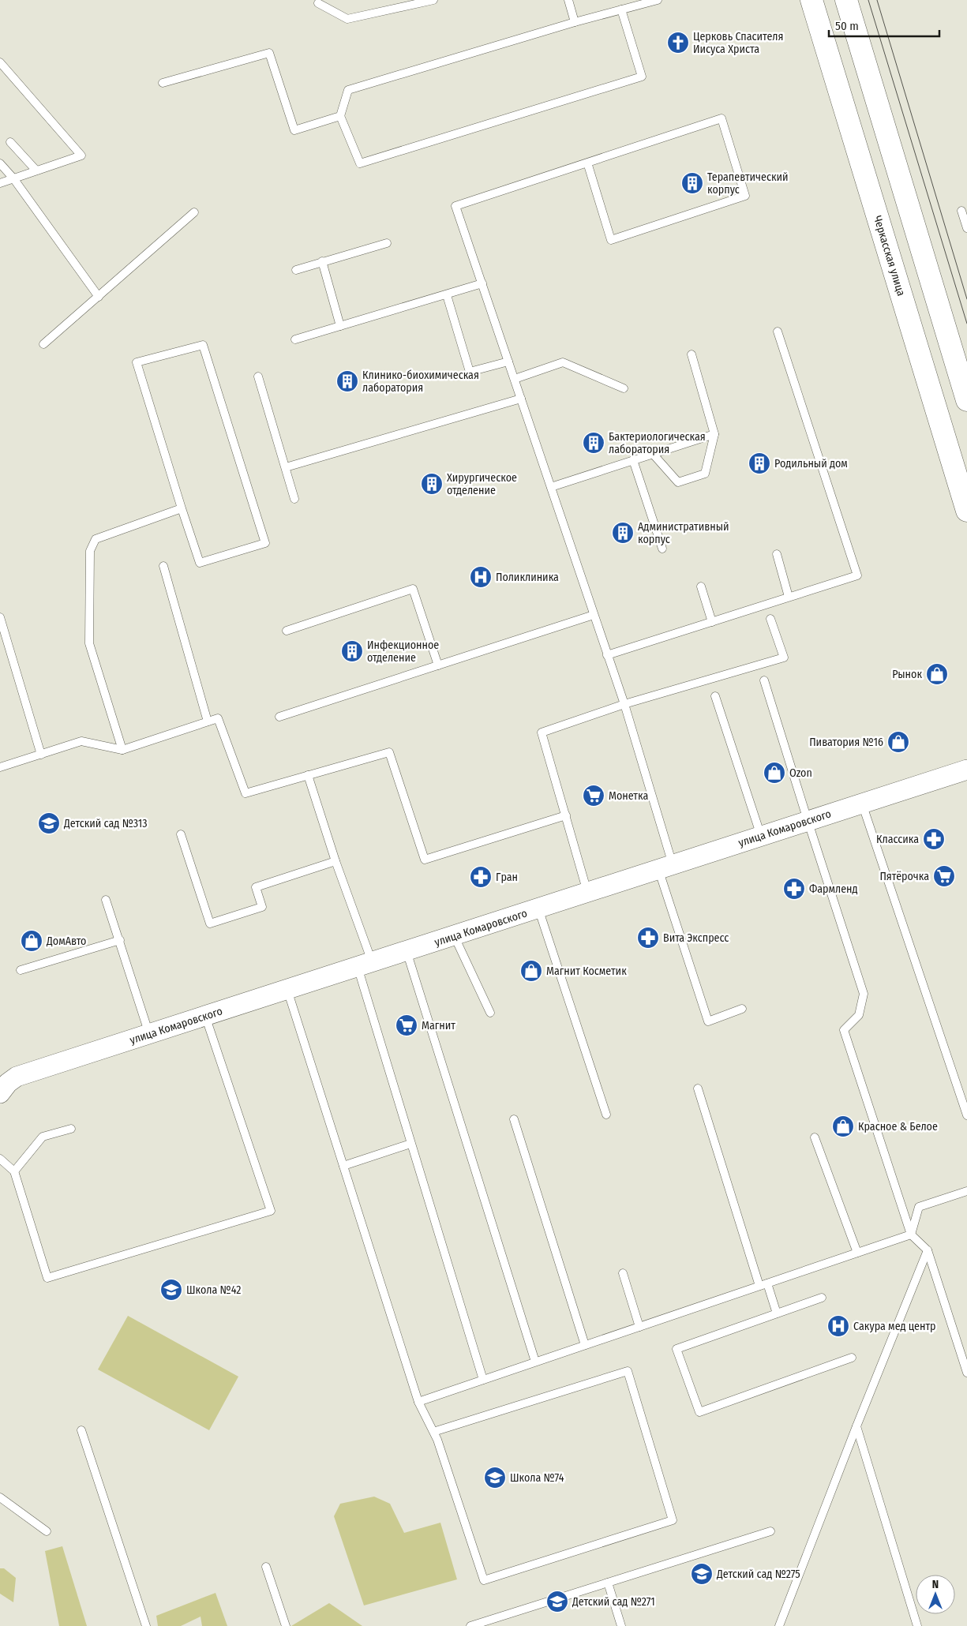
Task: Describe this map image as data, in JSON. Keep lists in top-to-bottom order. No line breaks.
{"streets":{"main road":["Черкасская улица"],"street":["улица Комаровского"]},"places":{"church":["Церковь Спасителя Иисуса Христа"],"building":["Терапевтический корпус","Клинико-биохимическая лаборатория","Бактериологическая лаборатория","Родильный дом","Хирургическое отделение","Административный корпус","Инфекционное отделение"],"hospital":["Поликлиника","Сакура мед центр"],"shop":["Рынок","Пиватория №16","Ozon","ДомАвто","Магнит Косметик","Красное & Белое"],"supermarket":["Монетка","Пятёрочка","Магнит"],"school or university":["Детский сад №313","Школа №42","Школа №74","Детский сад №275","Детский сад №271"],"pharmacy":["Классика","Гран","Фармленд","Вита Экспресс"]},"scale_bar":"50 m","north":"top"}
